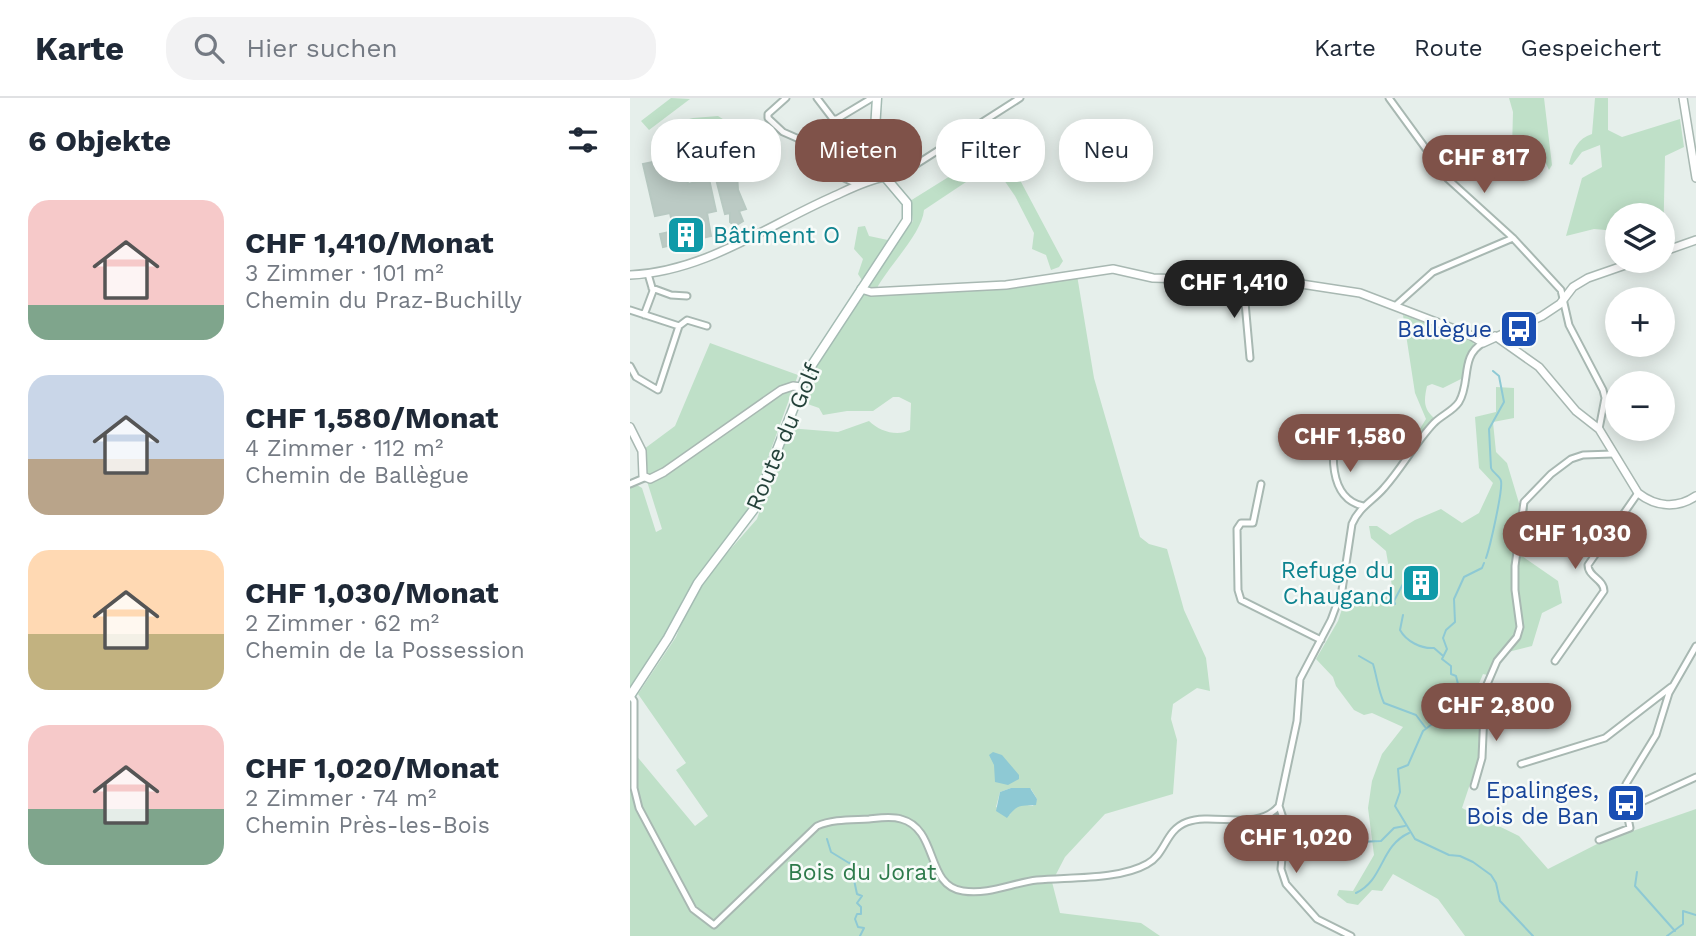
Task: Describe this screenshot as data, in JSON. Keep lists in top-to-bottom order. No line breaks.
{"streets":{"main road":["Route du Golf"]},"parks":["Bois du Jorat"],"places":{"building":["Bâtiment O","Refuge du Chaugand"],"bus stop":["Ballègue","Epalinges, Bois de Ban"]},"page":{"header":"Karte","search":"Hier suchen","nav":["Karte","Route","Gespeichert"],"heading":"6 Objekte","chip":["Kaufen","Mieten","Filter","Neu"],"price":["CHF 817","CHF 1,410","CHF 1,580","CHF 1,030","CHF 2,800","CHF 1,020"],"list":[{"name":"CHF 1,410/Monat","note":"3 Zimmer · 101 m² · Chemin du Praz-Buchilly"},{"name":"CHF 1,580/Monat","note":"4 Zimmer · 112 m² · Chemin de Ballègue"},{"name":"CHF 1,030/Monat","note":"2 Zimmer · 62 m² · Chemin de la Possession"},{"name":"CHF 1,020/Monat","note":"2 Zimmer · 74 m² · Chemin Près-les-Bois"}],"map_buttons":["+","−"]}}
